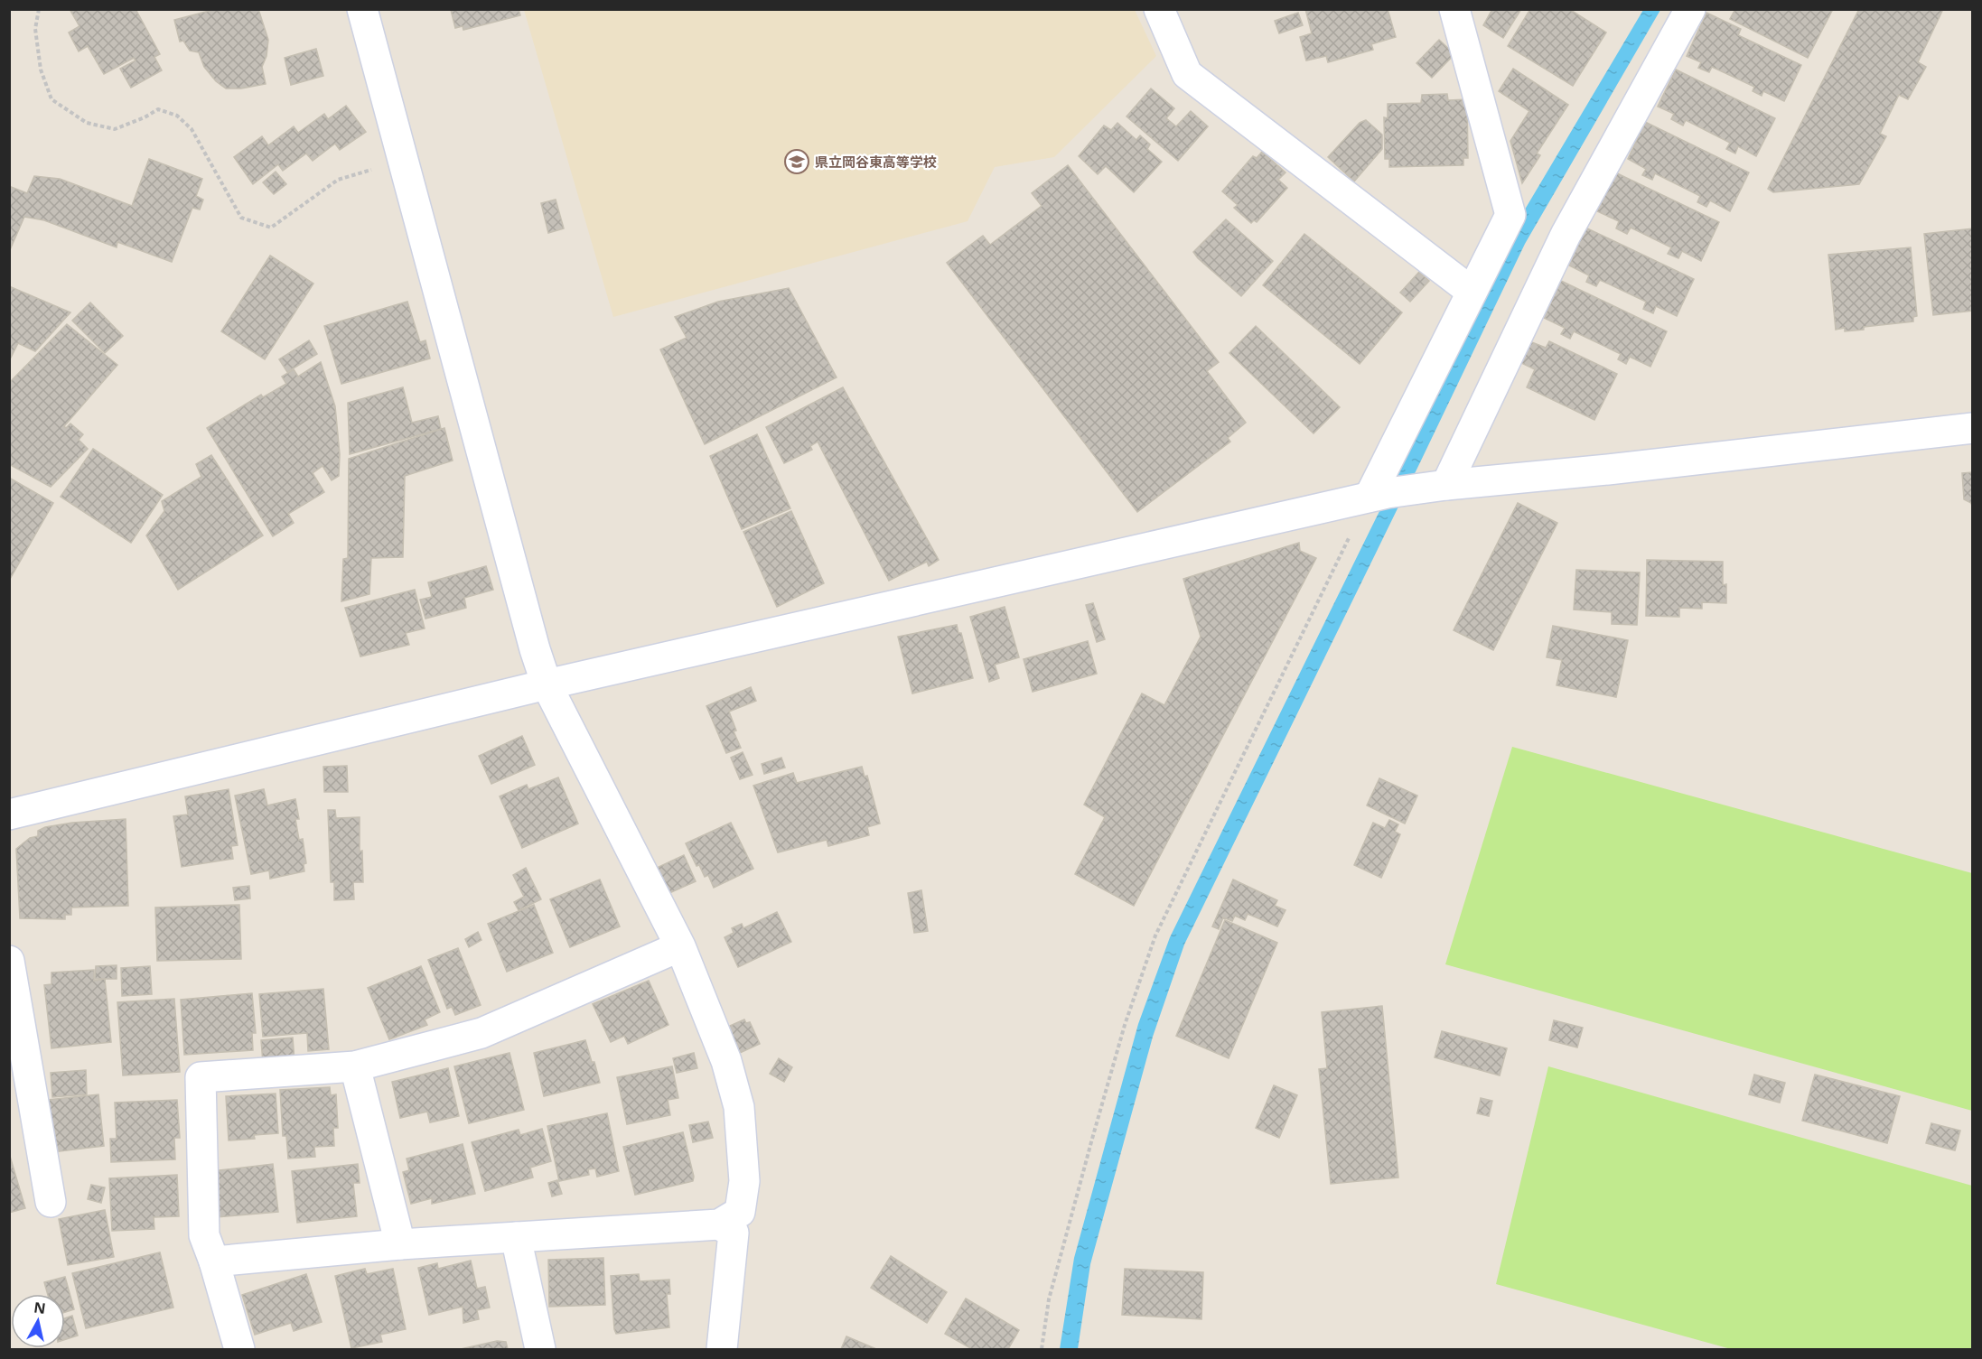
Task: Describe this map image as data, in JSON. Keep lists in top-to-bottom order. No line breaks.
{"places":{"school or university":["県立岡谷東高等学校"]},"north":"top"}
